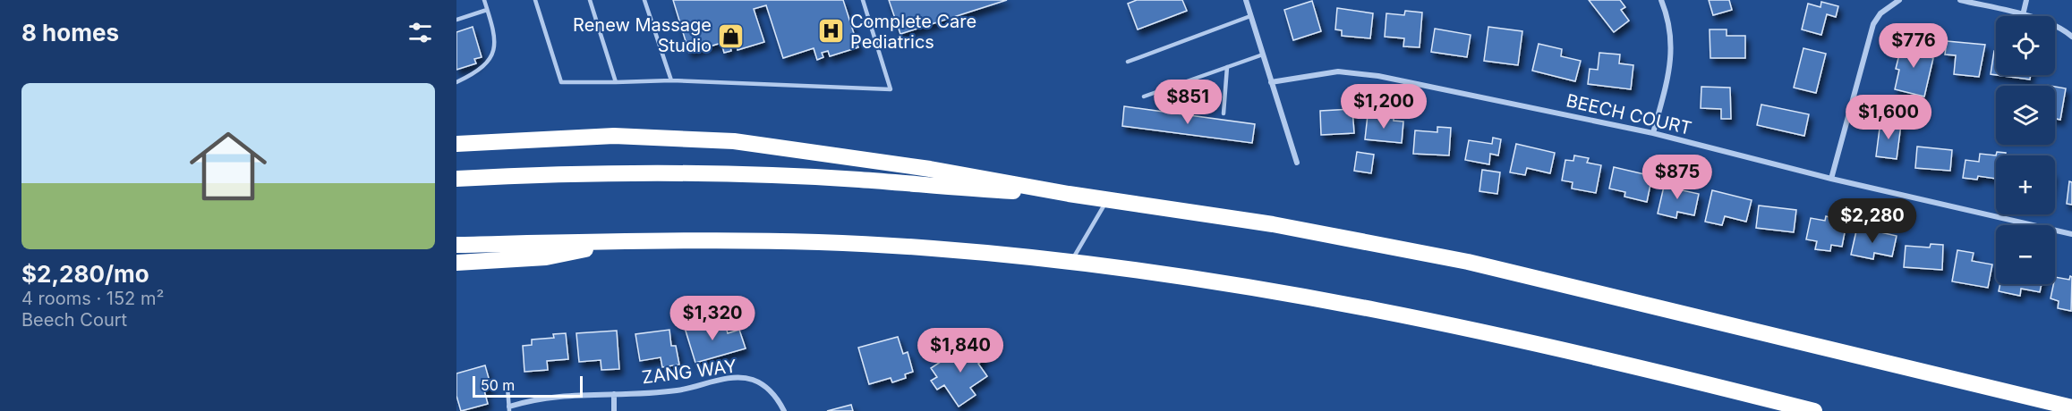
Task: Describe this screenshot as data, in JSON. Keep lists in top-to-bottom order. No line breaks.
{"streets":{"street":["BEECH COURT","ZANG WAY"]},"places":{"hospital":["Complete Care Pediatrics"],"shop":["Renew Massage Studio"]},"scale_bar":"50 m","page":{"heading":"8 homes","map_buttons":["+","−"],"price":["$776","$851","$1,200","$1,600","$875","$2,280","$1,320","$1,840"],"list":[{"name":"$2,280/mo","note":"4 rooms · 152 m² · Beech Court"}],"scale":"50 m"}}
